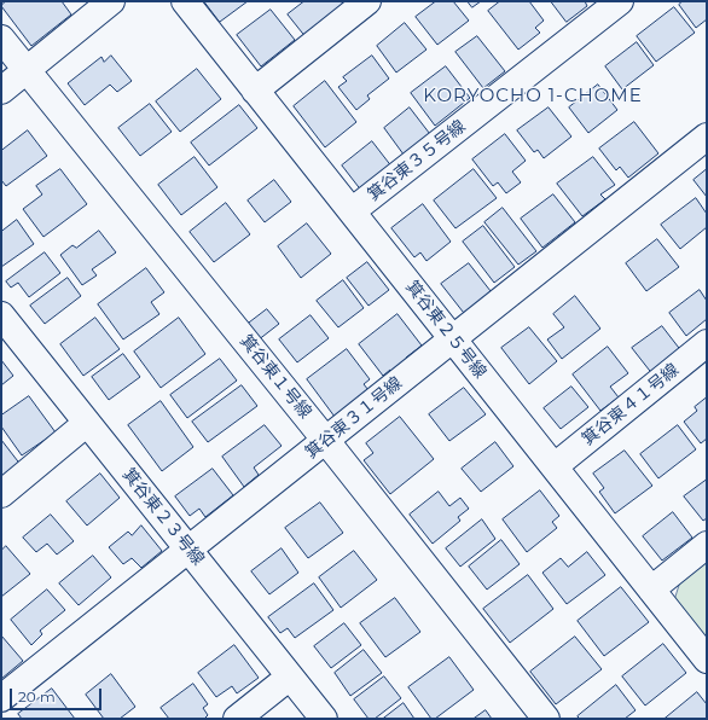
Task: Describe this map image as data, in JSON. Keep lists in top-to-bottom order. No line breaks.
{"streets":{"street":["箕谷東３５号線","箕谷東２５号線","箕谷東１号線","箕谷東４１号線","箕谷東３１号線","箕谷東２３号線"]},"crossings":[["箕谷東３５号線","箕谷東２５号線"],["箕谷東２５号線","箕谷東４１号線"],["箕谷東２５号線","箕谷東３１号線"],["箕谷東１号線","箕谷東３１号線"],["箕谷東３１号線","箕谷東２３号線"]],"districts":["KORYOCHO 1-CHOME"],"scale_bar":"20 m"}
